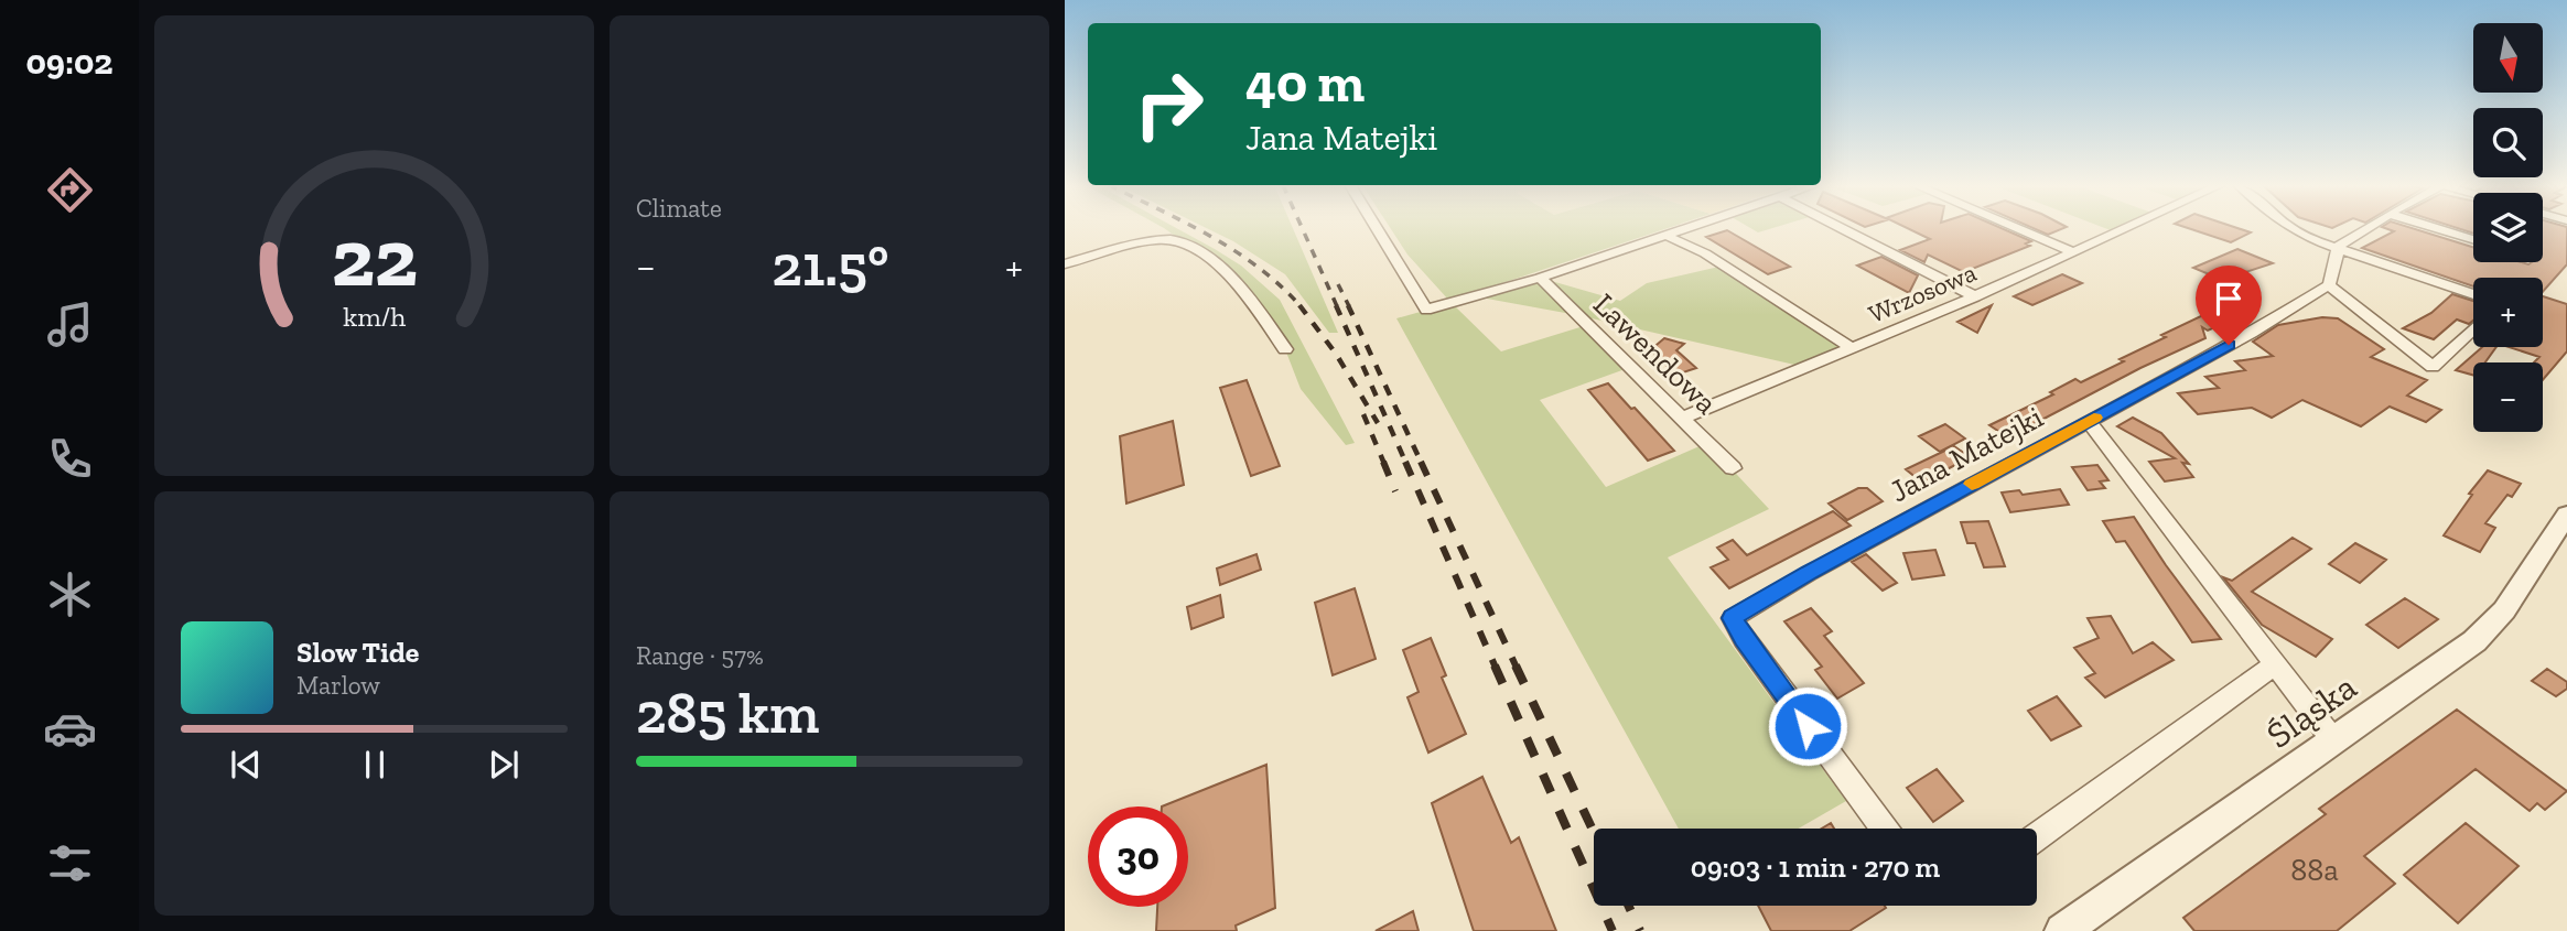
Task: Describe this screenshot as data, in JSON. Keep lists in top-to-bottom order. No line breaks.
{"streets":{"street":["Wrzosowa","Lawendowa","Jana Matejki","Śląska"]},"crossings":[["Wrzosowa","Lawendowa"]],"house_numbers":["88a"],"north":"bottom","page":{"tabs":"09:02","tile":["Climate",["Range · 57%","285 km"]],"map_buttons":["+","−"],"turn":["40 m","Jana Matejki"],"heat":["−","21.5°","+"],"song":["Slow Tide","Marlow"],"limit":"30","trip":"09:03 · 1 min · 270 m","gauge":["22","km/h"]}}
